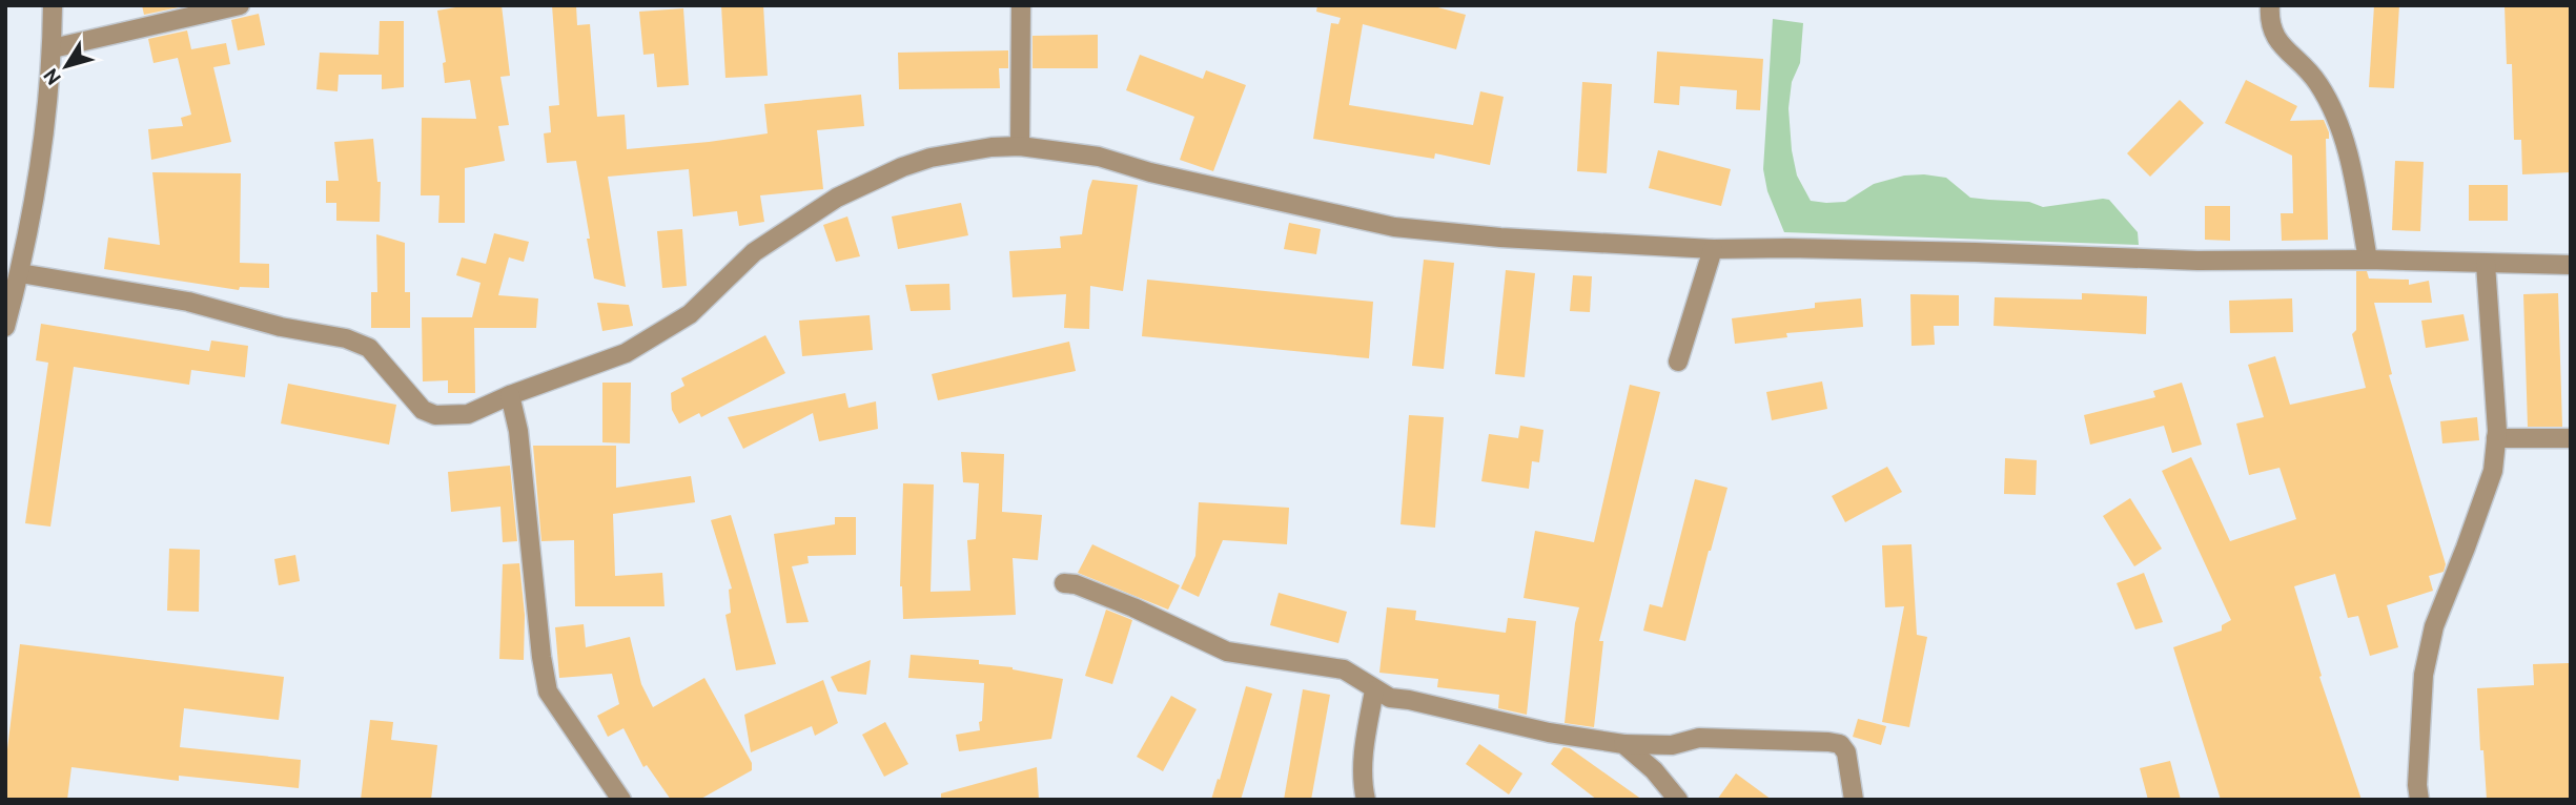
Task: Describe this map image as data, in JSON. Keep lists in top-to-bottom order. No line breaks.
{"north":"bottom left"}
